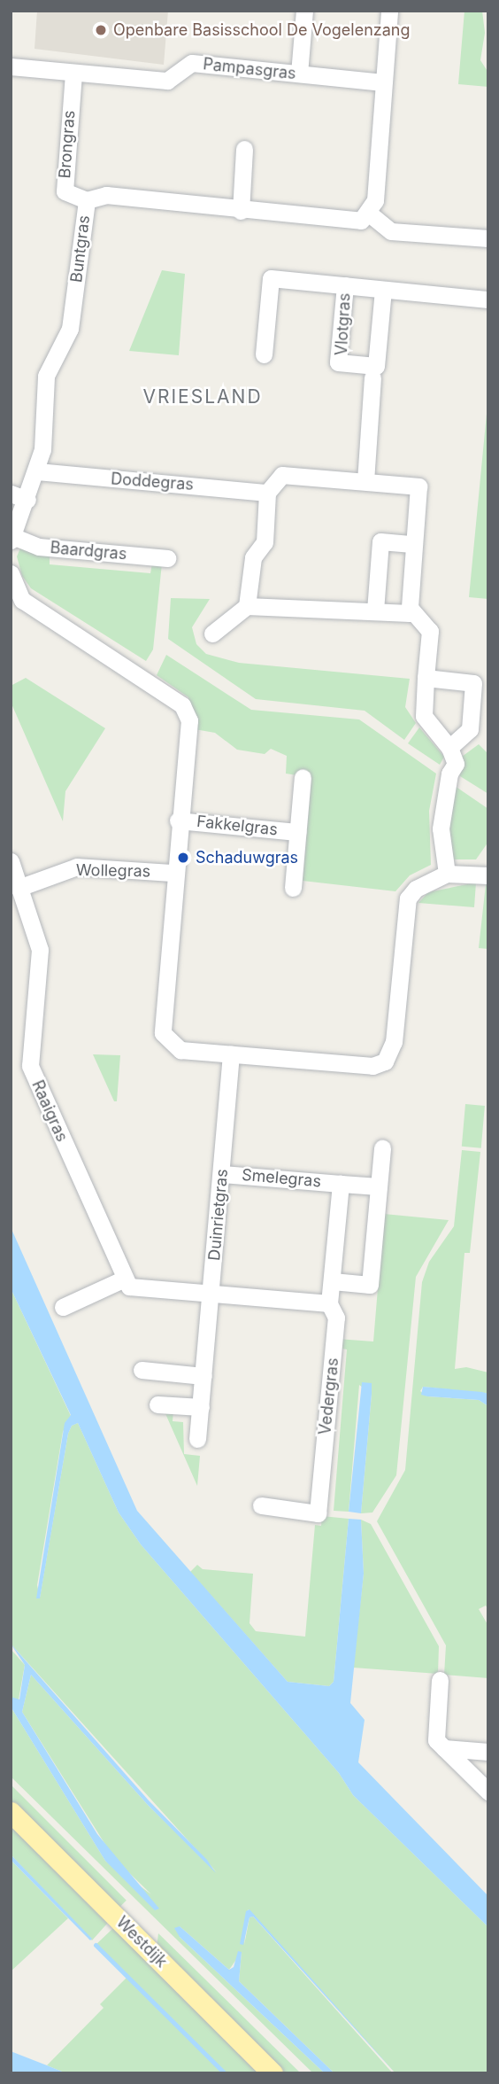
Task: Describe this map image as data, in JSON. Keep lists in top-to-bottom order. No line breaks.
{"streets":{"main road":["Westdijk"],"street":["Pampasgras","Brongras","Buntgras","Vlotgras","Doddegras","Baardgras","Fakkelgras","Wollegras","Raaigras","Smelegras","Duinrietgras","Vedergras"]},"crossings":[["Pampasgras","Brongras"],["Brongras","Buntgras"],["Buntgras","Doddegras"],["Buntgras","Baardgras"],["Wollegras","Raaigras"],["Smelegras","Duinrietgras"],["Smelegras","Vedergras"]],"districts":["VRIESLAND"],"places":["Openbare Basisschool De Vogelenzang","Schaduwgras"]}
